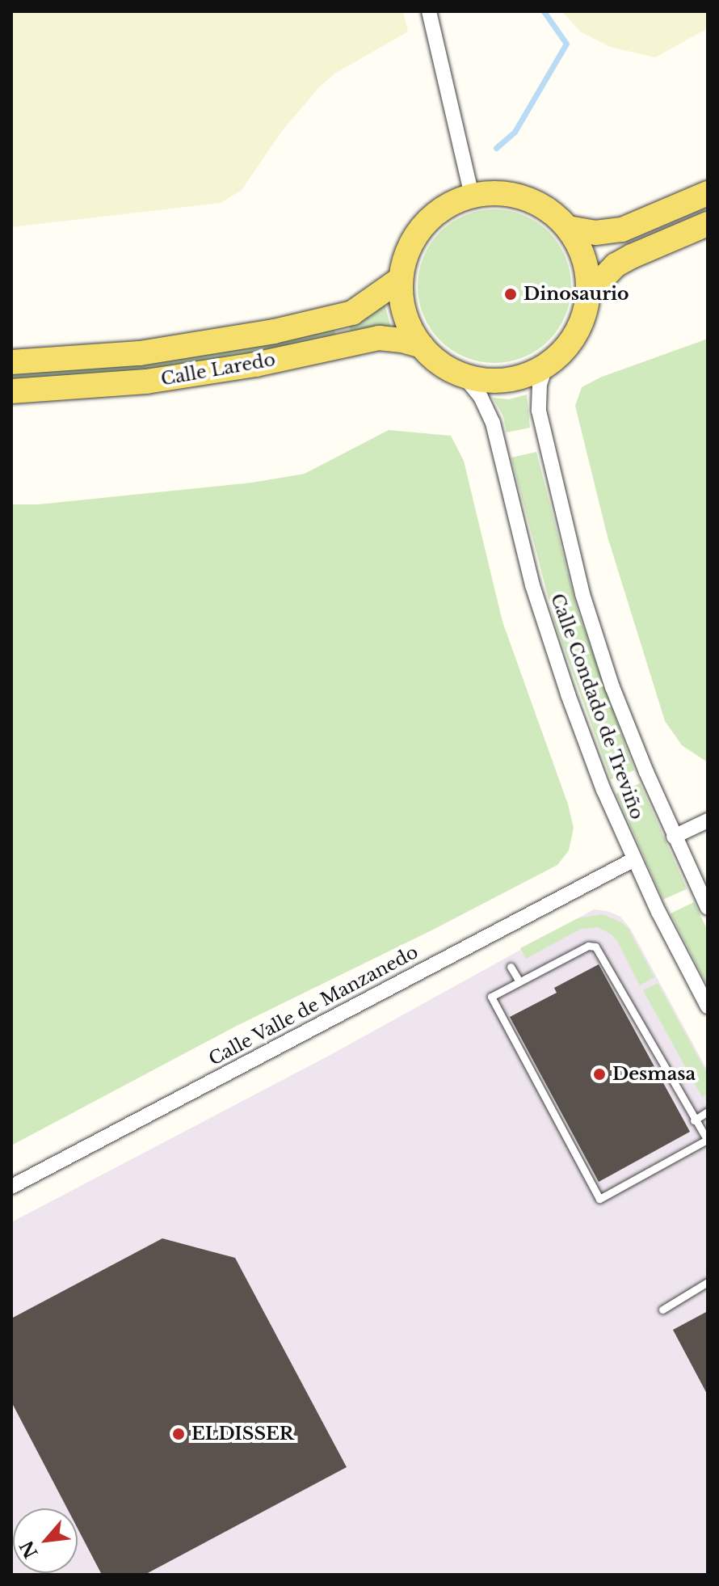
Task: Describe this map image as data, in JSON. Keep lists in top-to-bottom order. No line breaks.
{"streets":{"main road":["Calle Laredo"],"street":["Calle Condado de Treviño","Calle Valle de Manzanedo"]},"crossings":[["Calle Laredo","Calle Condado de Treviño"],["Calle Condado de Treviño","Calle Valle de Manzanedo"]],"places":["Dinosaurio","Desmasa","ELDISSER"],"north":"bottom left"}
